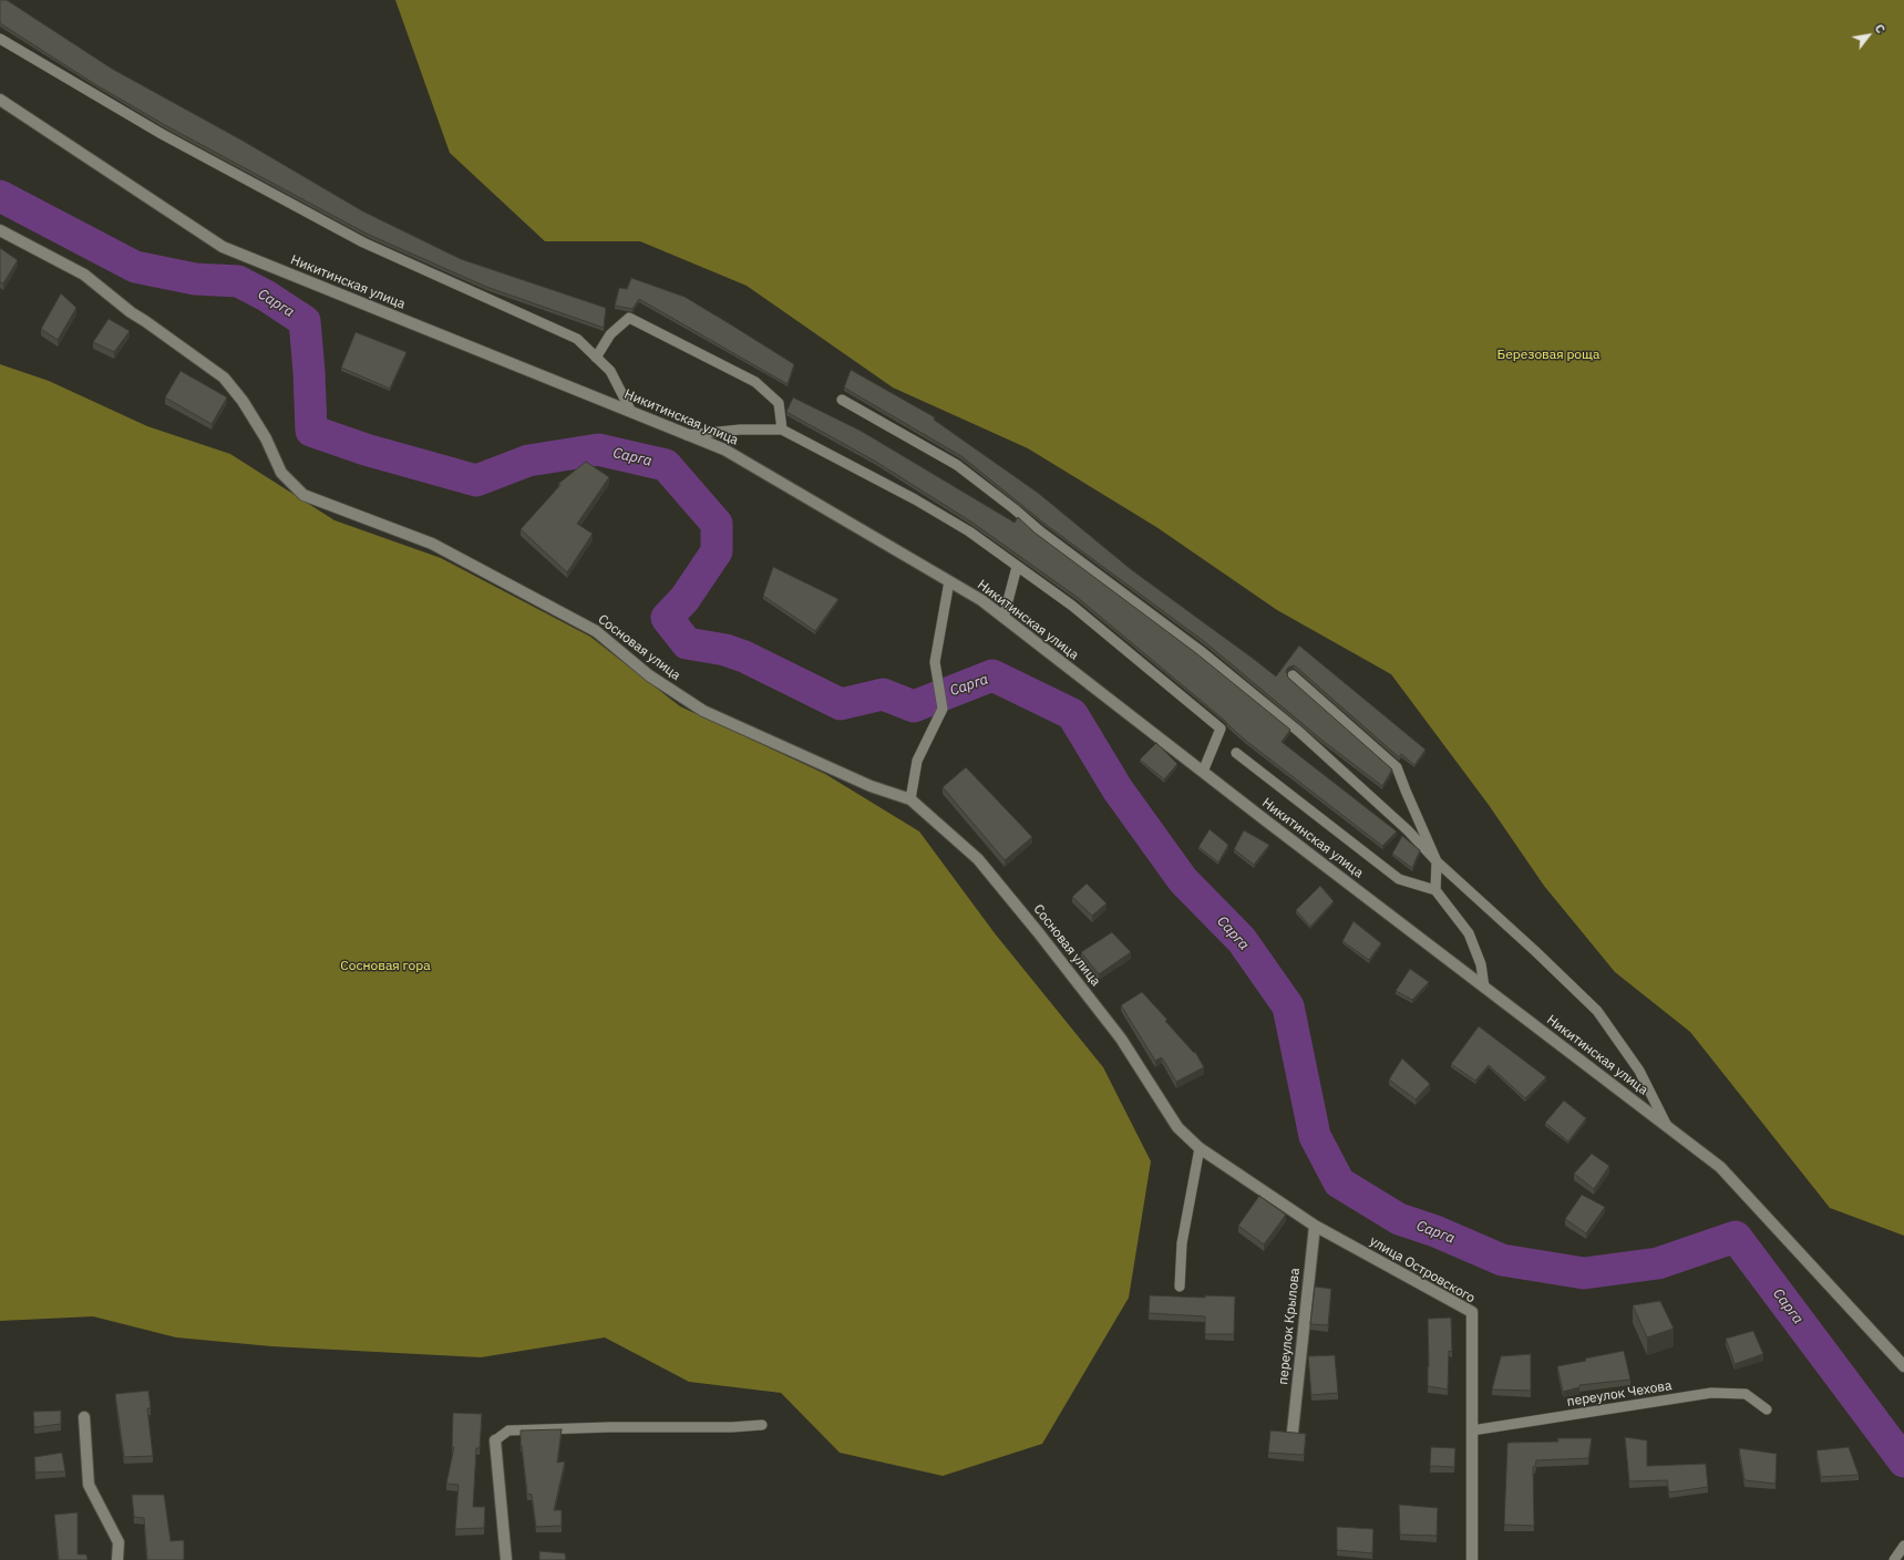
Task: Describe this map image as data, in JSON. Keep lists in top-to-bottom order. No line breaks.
{"streets":{"street":["Никитинская улица","Сосновая улица","улица Островского","переулок Крылова"],"lane":["переулок Чехова"]},"crossings":[["Сосновая улица","улица Островского"],["улица Островского","переулок Крылова"],["улица Островского","переулок Чехова"]],"water":["Сарга"],"parks":["Березовая роща","Сосновая гора"],"north":"top right"}
